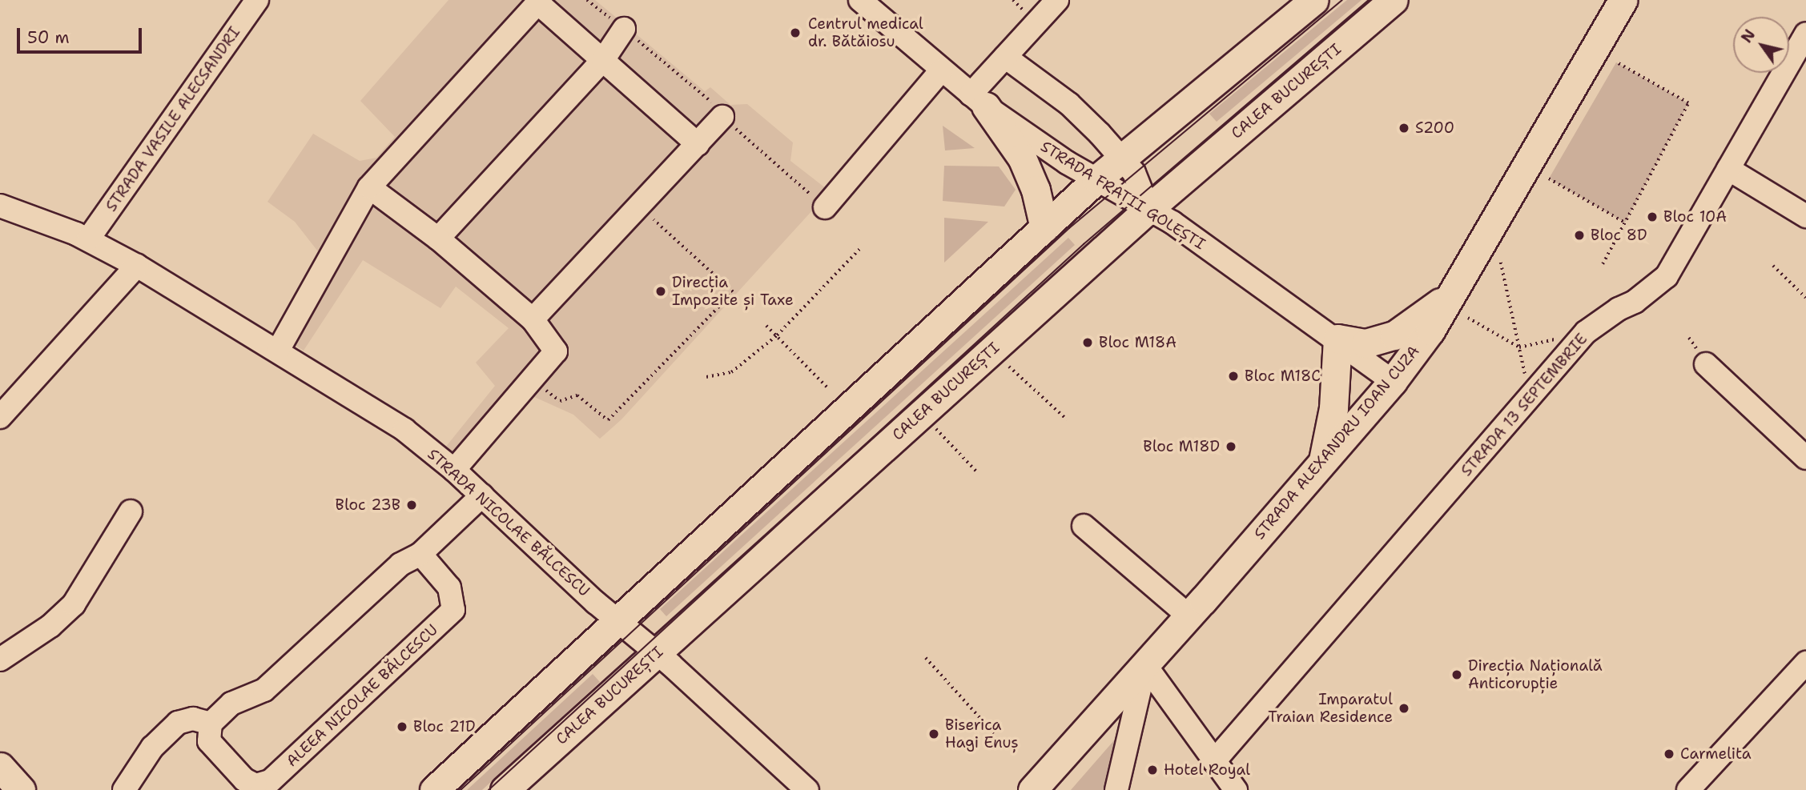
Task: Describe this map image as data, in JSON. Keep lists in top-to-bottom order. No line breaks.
{"streets":{"main road":["CALEA BUCUREȘTI","STRADA ALEXANDRU IOAN CUZA"],"street":["STRADA VASILE ALECSANDRI","STRADA FRAȚII GOLEȘTI","STRADA 13 SEPTEMBRIE","STRADA NICOLAE BĂLCESCU","ALEEA NICOLAE BĂLCESCU"]},"crossings":[["CALEA BUCUREȘTI","STRADA FRAȚII GOLEȘTI"],["CALEA BUCUREȘTI","STRADA NICOLAE BĂLCESCU"],["STRADA VASILE ALECSANDRI","STRADA NICOLAE BĂLCESCU"],["STRADA FRAȚII GOLEȘTI","STRADA ALEXANDRU IOAN CUZA"]],"places":["Centrul medical dr. Bătăiosu","S200","Bloc 10A","Bloc 8D","Direcția Impozite și Taxe","Bloc M18A","Bloc M18C","Bloc M18D","Bloc 23B","Direcția Națională Anticorupție","Imparatul Traian Residence","Bloc 21D","Biserica Hagi Enuș","Carmelita","Hotel Royal"],"scale_bar":"50 m","north":"top left"}
